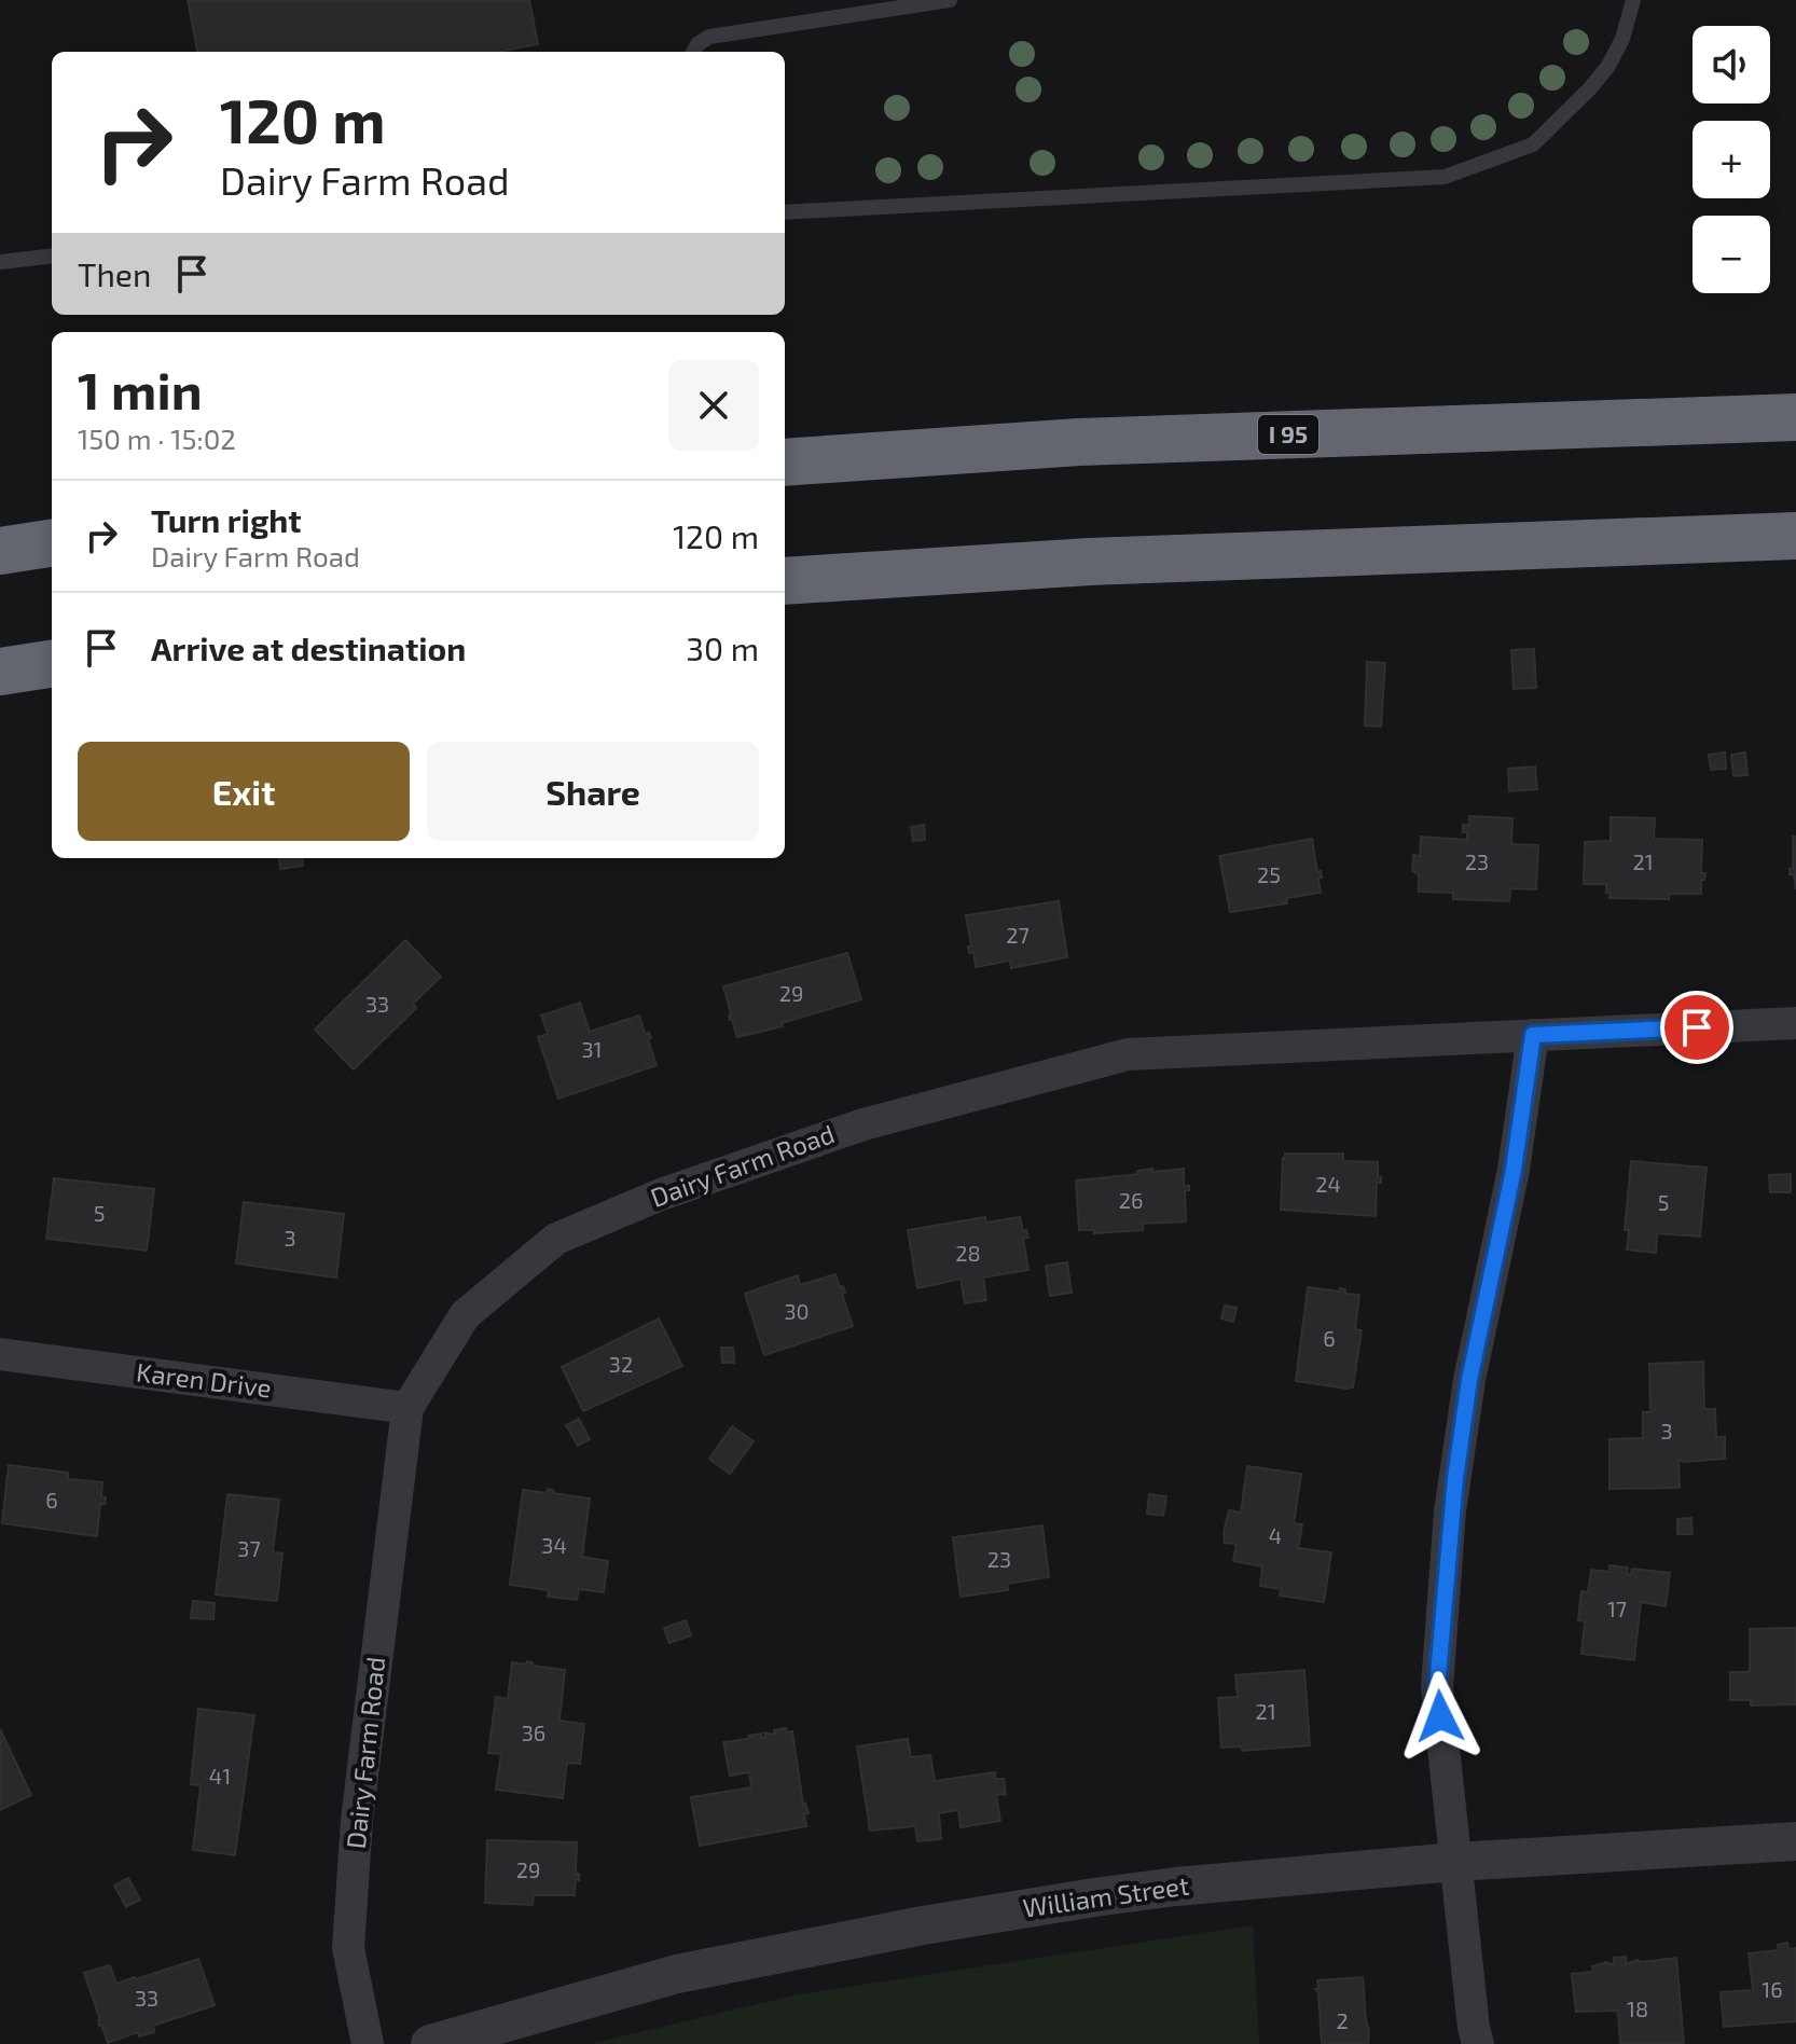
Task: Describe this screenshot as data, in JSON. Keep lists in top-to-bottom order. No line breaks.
{"streets":{"highway":["I 95"],"street":["Dairy Farm Road","Karen Drive","William Street"]},"crossings":[["Dairy Farm Road","Karen Drive"]],"house_numbers":["23","21","25","27","29","33","31","24","26","5","5","3","28","30","6","32","3","6","4","34","37","23","17","21","36","41","29","16","33","18","2"],"page":{"map_buttons":["+","−"],"turn":["120 m","Dairy Farm Road"],"then":"Then","heading":["1 min","150 m · 15:02"],"list":[{"name":"Turn right","note":"Dairy Farm Road","value":"120 m"},{"name":"Arrive at destination","value":"30 m"}],"buttons":["Exit","Share"]}}
